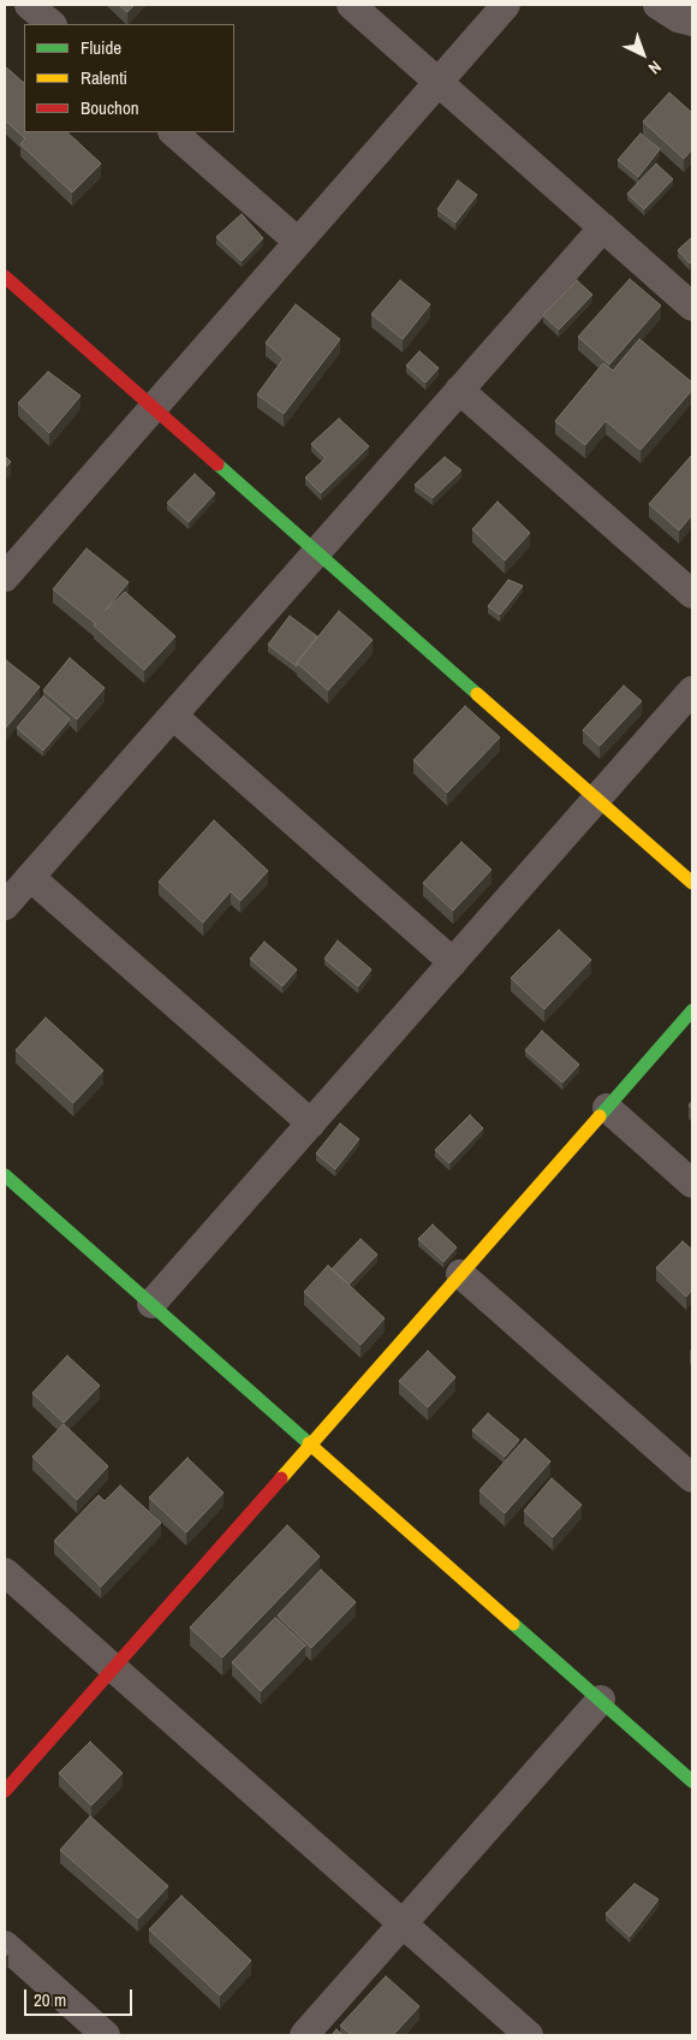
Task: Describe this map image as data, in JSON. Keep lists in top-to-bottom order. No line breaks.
{"legend":["Fluide","Ralenti","Bouchon"],"scale_bar":"20 m","north":"bottom right"}
